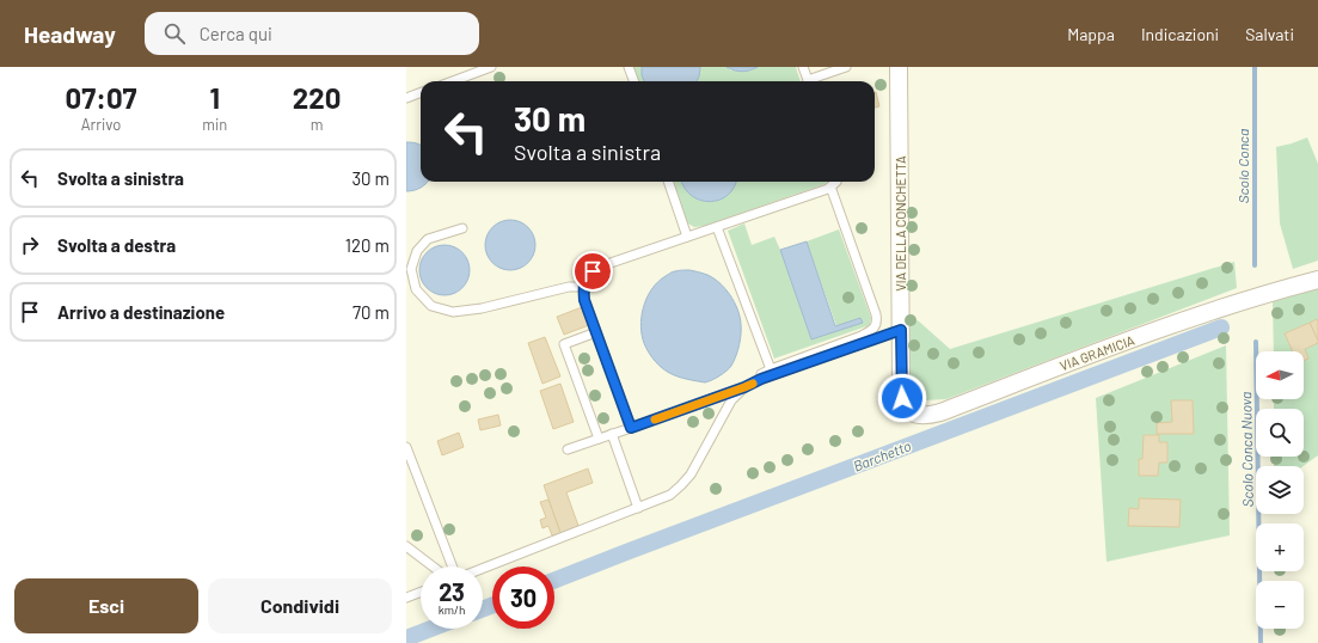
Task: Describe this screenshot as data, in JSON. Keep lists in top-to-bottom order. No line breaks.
{"streets":{"street":["VIA DELLA CONCHETTA","VIA GRAMICIA"]},"crossings":[["VIA DELLA CONCHETTA","VIA GRAMICIA"]],"water":["Scolo Conca","Scolo Conca Nuova","Barchetto"],"north":"left","page":{"header":"Headway","search":"Cerca qui","nav":["Mappa","Indicazioni","Salvati"],"eta":["07:07","Arrivo","1","min","220","m"],"turn":["30 m","Svolta a sinistra"],"list":[{"name":"Svolta a sinistra","value":"30 m"},{"name":"Svolta a destra","value":"120 m"},{"name":"Arrivo a destinazione","value":"70 m"}],"map_buttons":["+","−"],"speed":"23 km/h","limit":"30","buttons":["Esci","Condividi"]}}
